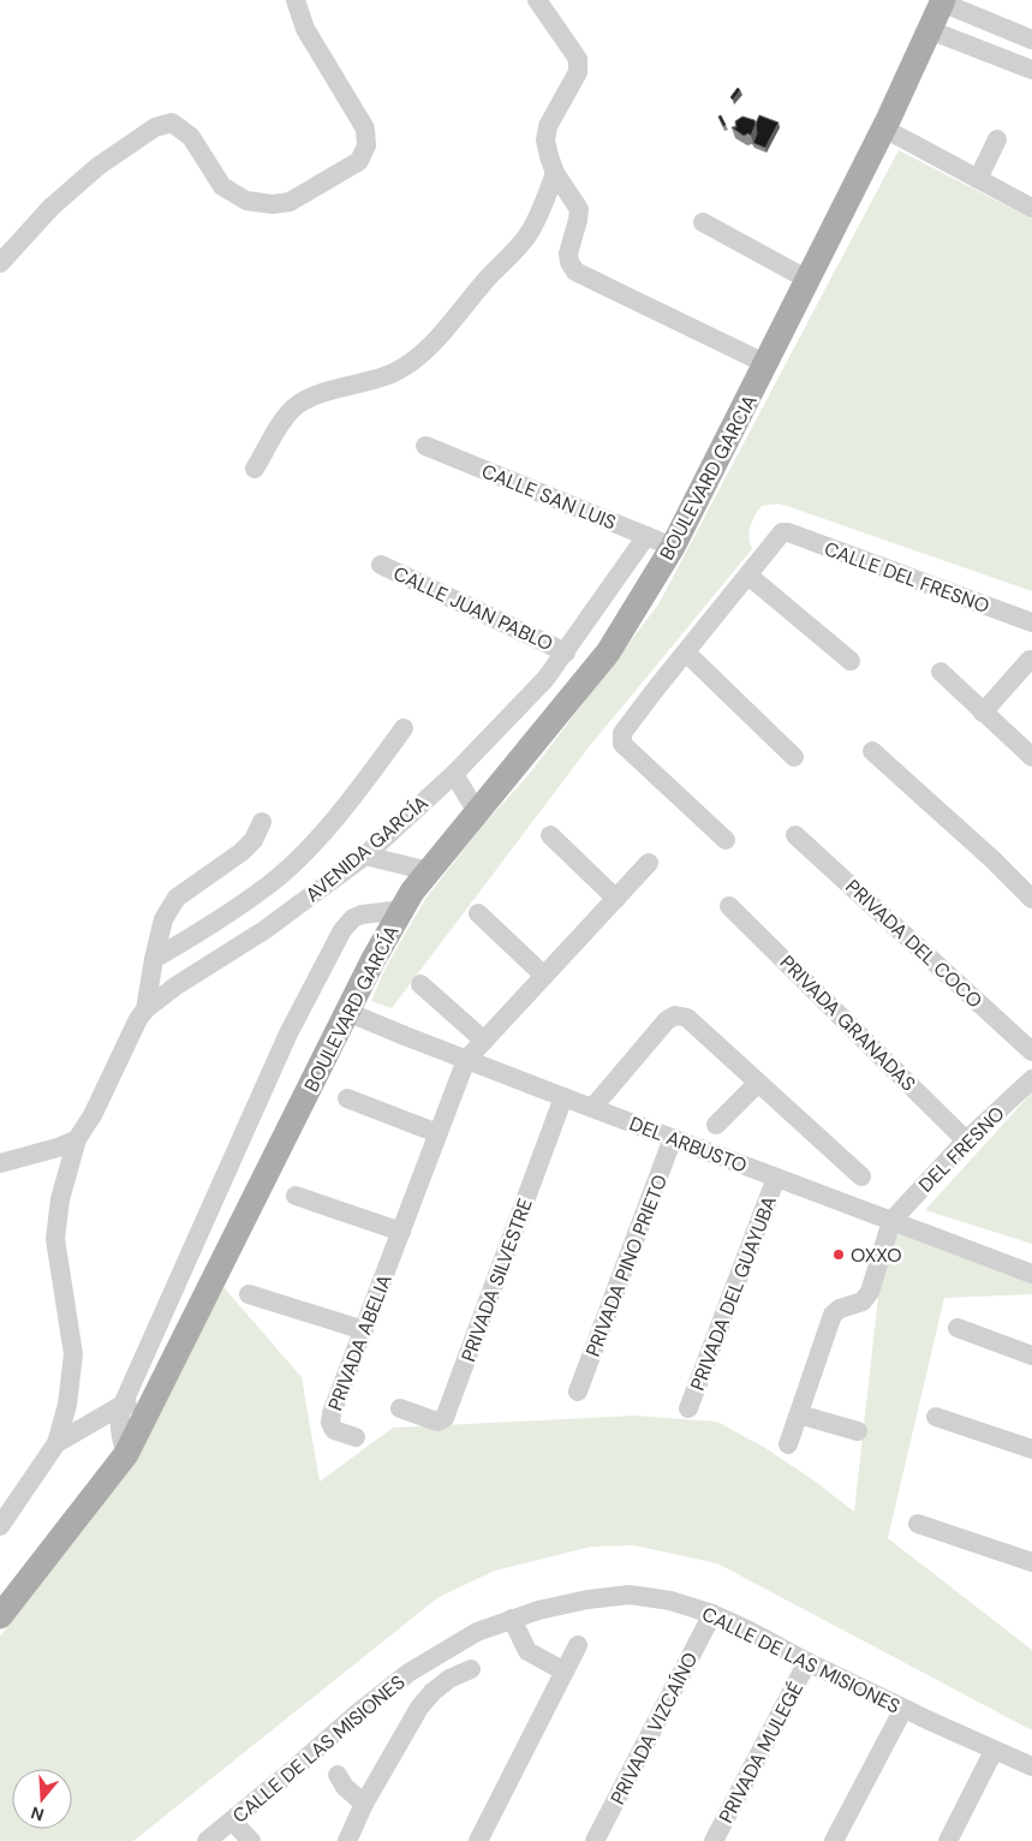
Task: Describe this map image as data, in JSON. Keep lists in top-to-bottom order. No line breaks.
{"streets":{"main road":["BOULEVARD GARCIA","BOULEVARD GARCÍA"],"street":["CALLE SAN LUIS","CALLE DEL FRESNO","CALLE JUAN PABLO","AVENIDA GARCÍA","PRIVADA DEL COCO","PRIVADA GRANADAS","DEL ARBUSTO","DEL FRESNO","PRIVADA PINO PRIETO","PRIVADA SILVESTRE","PRIVADA DEL GUAYUBA","PRIVADA ABELIA","CALLE DE LAS MISIONES","PRIVADA VIZCAÍNO","PRIVADA MULEGÉ"]},"crossings":[["BOULEVARD GARCIA","CALLE SAN LUIS"],["BOULEVARD GARCIA","BOULEVARD GARCÍA"],["CALLE SAN LUIS","AVENIDA GARCÍA"],["CALLE JUAN PABLO","AVENIDA GARCÍA"],["BOULEVARD GARCÍA","DEL ARBUSTO"],["PRIVADA GRANADAS","DEL FRESNO"],["DEL ARBUSTO","DEL FRESNO"],["DEL ARBUSTO","PRIVADA PINO PRIETO"],["DEL ARBUSTO","PRIVADA SILVESTRE"],["DEL ARBUSTO","PRIVADA DEL GUAYUBA"],["DEL ARBUSTO","PRIVADA ABELIA"],["CALLE DE LAS MISIONES","PRIVADA VIZCAÍNO"],["CALLE DE LAS MISIONES","PRIVADA MULEGÉ"]],"places":["OXXO"],"north":"bottom"}
